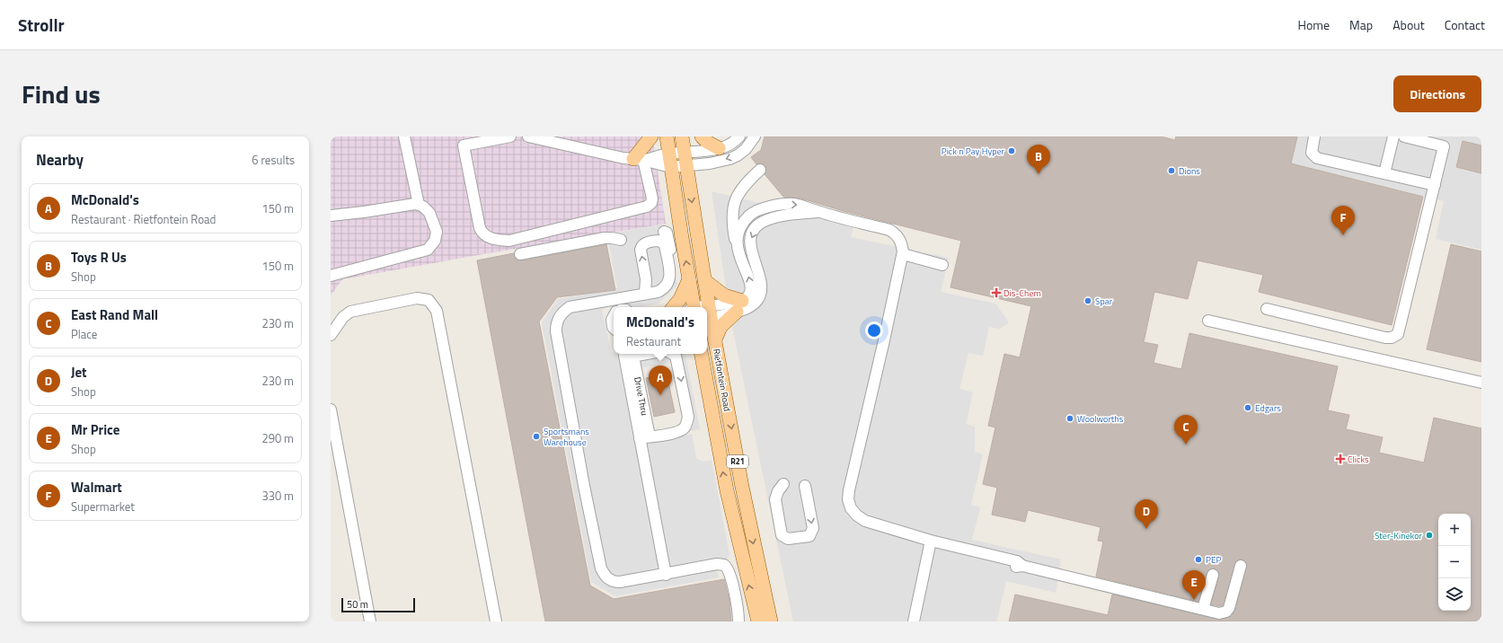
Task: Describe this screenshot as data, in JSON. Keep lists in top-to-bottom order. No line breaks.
{"streets":{"main road":["Rietfontein Road","R21"],"street":["Drive Thru"]},"places":{"other":["Pick n Pay Hyper","Dions","Spar","Edgars","Woolworths","Sportsmans Warehouse","Ster-Kinekor","PEP"],"health":["Dis-Chem","Clicks"]},"scale_bar":"50 m","page":{"header":"Strollr","nav":["Home","Map","About","Contact"],"title":"Find us","buttons":"Directions","heading":["Nearby","6 results"],"pins":["B","F","A","C","D","E"],"list":[{"mark":"A","name":"McDonald's","note":"Restaurant · Rietfontein Road","value":"150 m"},{"mark":"B","name":"Toys R Us","note":"Shop","value":"150 m"},{"mark":"C","name":"East Rand Mall","note":"Place","value":"230 m"},{"mark":"D","name":"Jet","note":"Shop","value":"230 m"},{"mark":"E","name":"Mr Price","note":"Shop","value":"290 m"},{"mark":"F","name":"Walmart","note":"Supermarket","value":"330 m"}],"popup":["McDonald's","Restaurant"],"map_buttons":["+","−"],"scale":"50 m"}}
